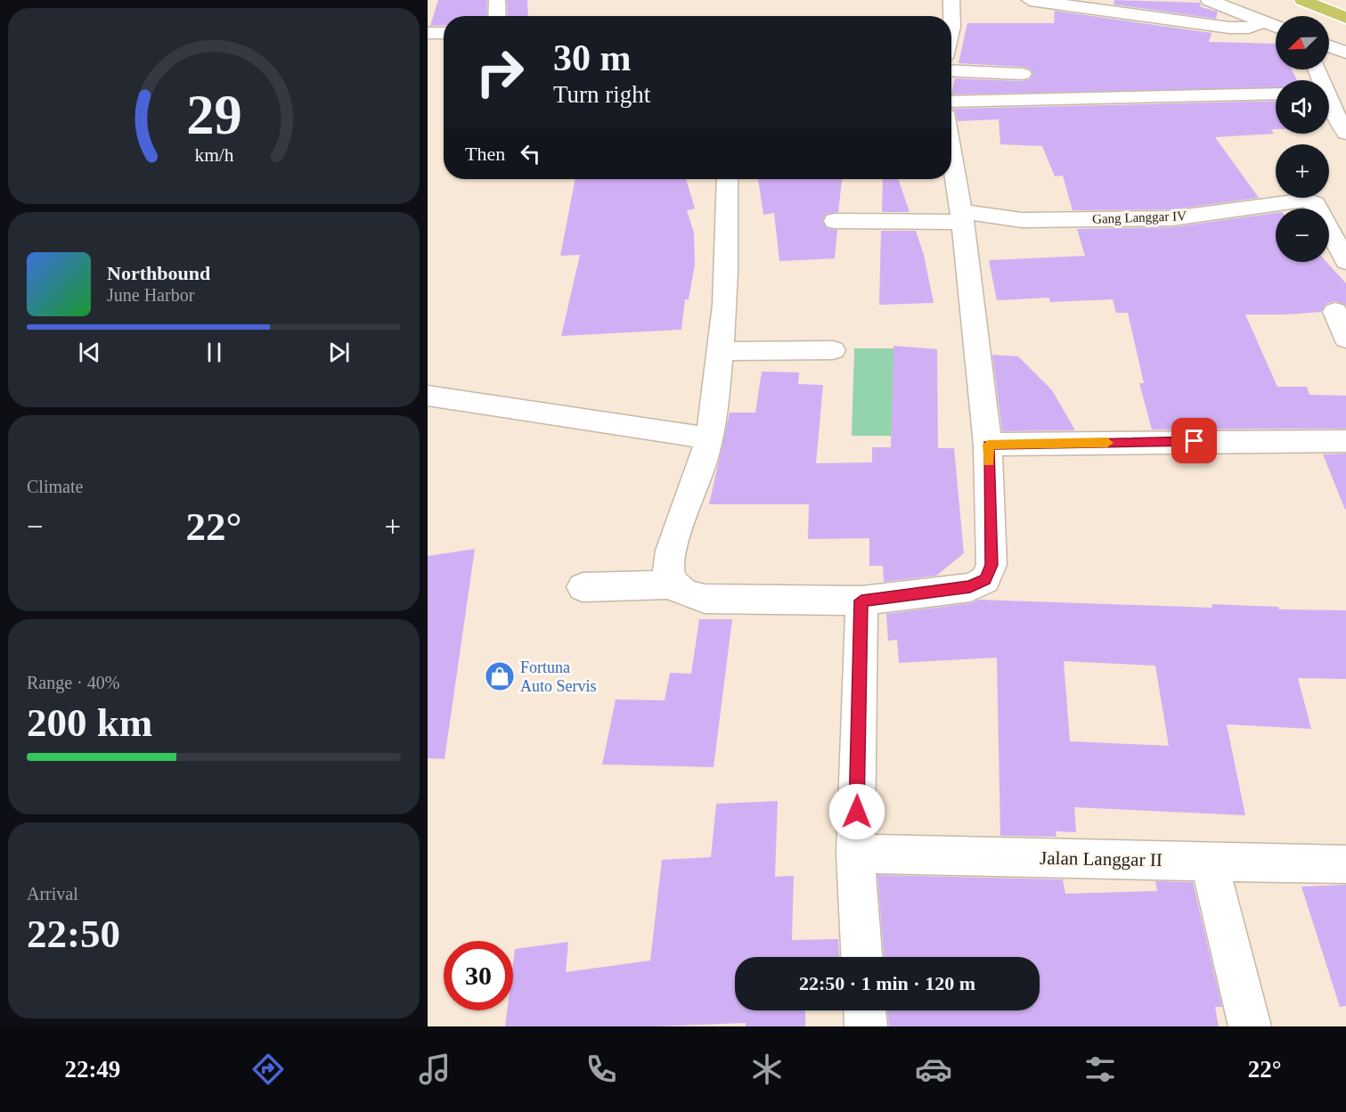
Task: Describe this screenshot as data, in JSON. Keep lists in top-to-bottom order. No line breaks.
{"streets":{"street":["Gang Langgar IV","Jalan Langgar II"]},"places":{"shop":["Fortuna Auto Servis"]},"north":"bottom left","page":{"map_buttons":["+","−"],"turn":["30 m","Turn right"],"then":"Then","song":["Northbound","June Harbor"],"tile":["Climate",["Range · 40%","200 km"],["Arrival","22:50"]],"heat":["−","22°","+"],"limit":"30","trip":"22:50 · 1 min · 120 m","tabs":["22:49","22°"],"gauge":["29","km/h"]}}
